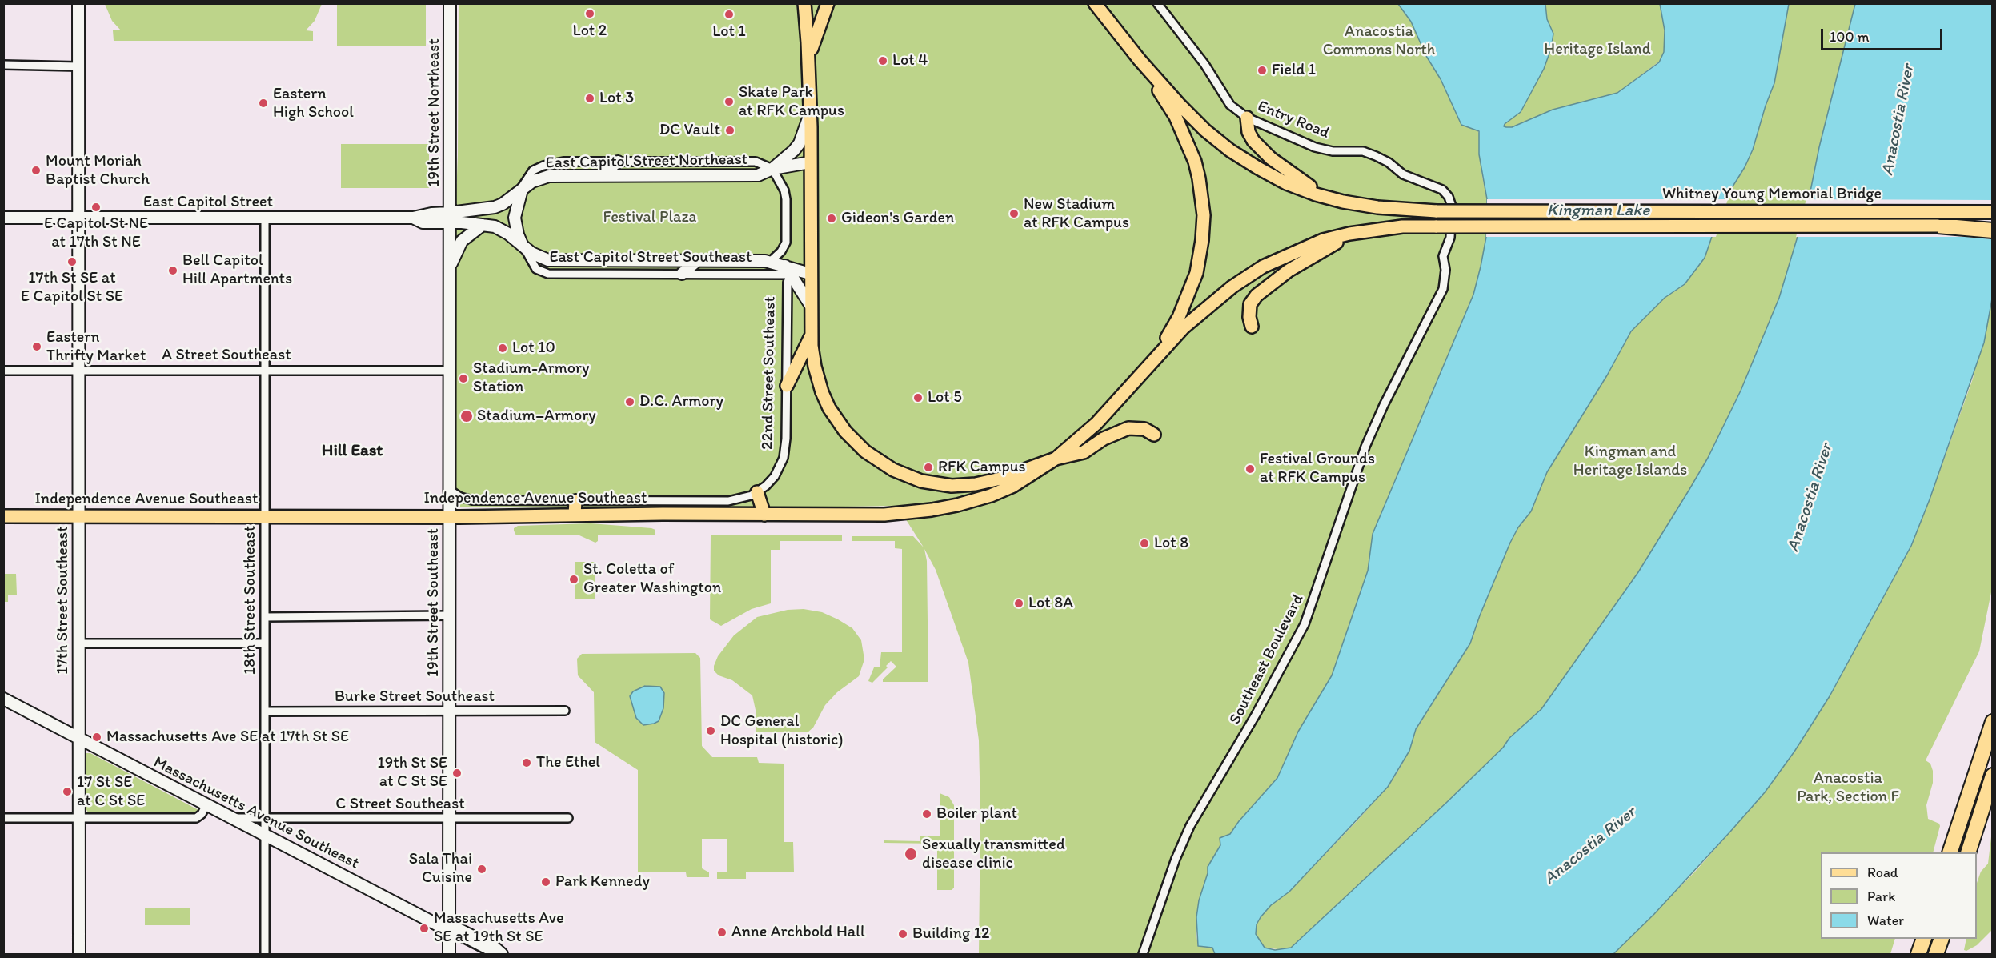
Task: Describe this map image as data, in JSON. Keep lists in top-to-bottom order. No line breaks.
{"streets":{"main road":["19th Street Northeast","East Capitol Street Northeast","Whitney Young Memorial Bridge","East Capitol Street","East Capitol Street Southeast","Independence Avenue Southeast","17th Street Southeast","19th Street Southeast","Massachusetts Avenue Southeast"],"street":["Entry Road","A Street Southeast","22nd Street Southeast","18th Street Southeast","Southeast Boulevard","Burke Street Southeast","C Street Southeast"]},"crossings":[["19th Street Northeast","East Capitol Street Northeast"],["19th Street Northeast","East Capitol Street Southeast"],["19th Street Northeast","19th Street Southeast"],["Entry Road","Southeast Boulevard"],["East Capitol Street Northeast","East Capitol Street"],["East Capitol Street Northeast","East Capitol Street Southeast"],["East Capitol Street Northeast","19th Street Southeast"],["Whitney Young Memorial Bridge","Independence Avenue Southeast"],["East Capitol Street","17th Street Southeast"],["East Capitol Street","18th Street Southeast"],["East Capitol Street Southeast","22nd Street Southeast"],["East Capitol Street Southeast","19th Street Southeast"],["A Street Southeast","17th Street Southeast"],["A Street Southeast","18th Street Southeast"],["A Street Southeast","19th Street Southeast"],["22nd Street Southeast","Independence Avenue Southeast"],["Independence Avenue Southeast","17th Street Southeast"],["Independence Avenue Southeast","18th Street Southeast"],["Independence Avenue Southeast","19th Street Southeast"],["17th Street Southeast","Massachusetts Avenue Southeast"],["18th Street Southeast","Burke Street Southeast"],["18th Street Southeast","C Street Southeast"],["18th Street Southeast","Massachusetts Avenue Southeast"],["19th Street Southeast","Burke Street Southeast"],["19th Street Southeast","C Street Southeast"],["19th Street Southeast","Massachusetts Avenue Southeast"],["C Street Southeast","Massachusetts Avenue Southeast"]],"districts":["Hill East"],"water":["Anacostia River","Kingman Lake"],"parks":["Anacostia Commons North","Heritage Island","Festival Plaza","Kingman and Heritage Islands","Anacostia Park, Section F"],"places":["Lot 2","Lot 1","Lot 4","Field 1","Lot 3","Skate Park at RFK Campus","Eastern High School","DC Vault","Mount Moriah Baptist Church","E Capitol St NE at 17th St NE","New Stadium at RFK Campus","Gideon's Garden","17th St SE at E Capitol St SE","Bell Capitol Hill Apartments","Eastern Thrifty Market","Lot 10","Stadium-Armory Station","Lot 5","D.C. Armory","Stadium–Armory","RFK Campus","Festival Grounds at RFK Campus","Lot 8","St. Coletta of Greater Washington","Lot 8A","DC General Hospital (historic)","Massachusetts Ave SE at 17th St SE","The Ethel","19th St SE at C St SE","17 St SE at C St SE","Boiler plant","Sexually transmitted disease clinic","Sala Thai Cuisine","Park Kennedy","Massachusetts Ave SE at 19th St SE","Anne Archbold Hall","Building 12"],"legend":["Road","Park","Water"],"scale_bar":"100 m"}
